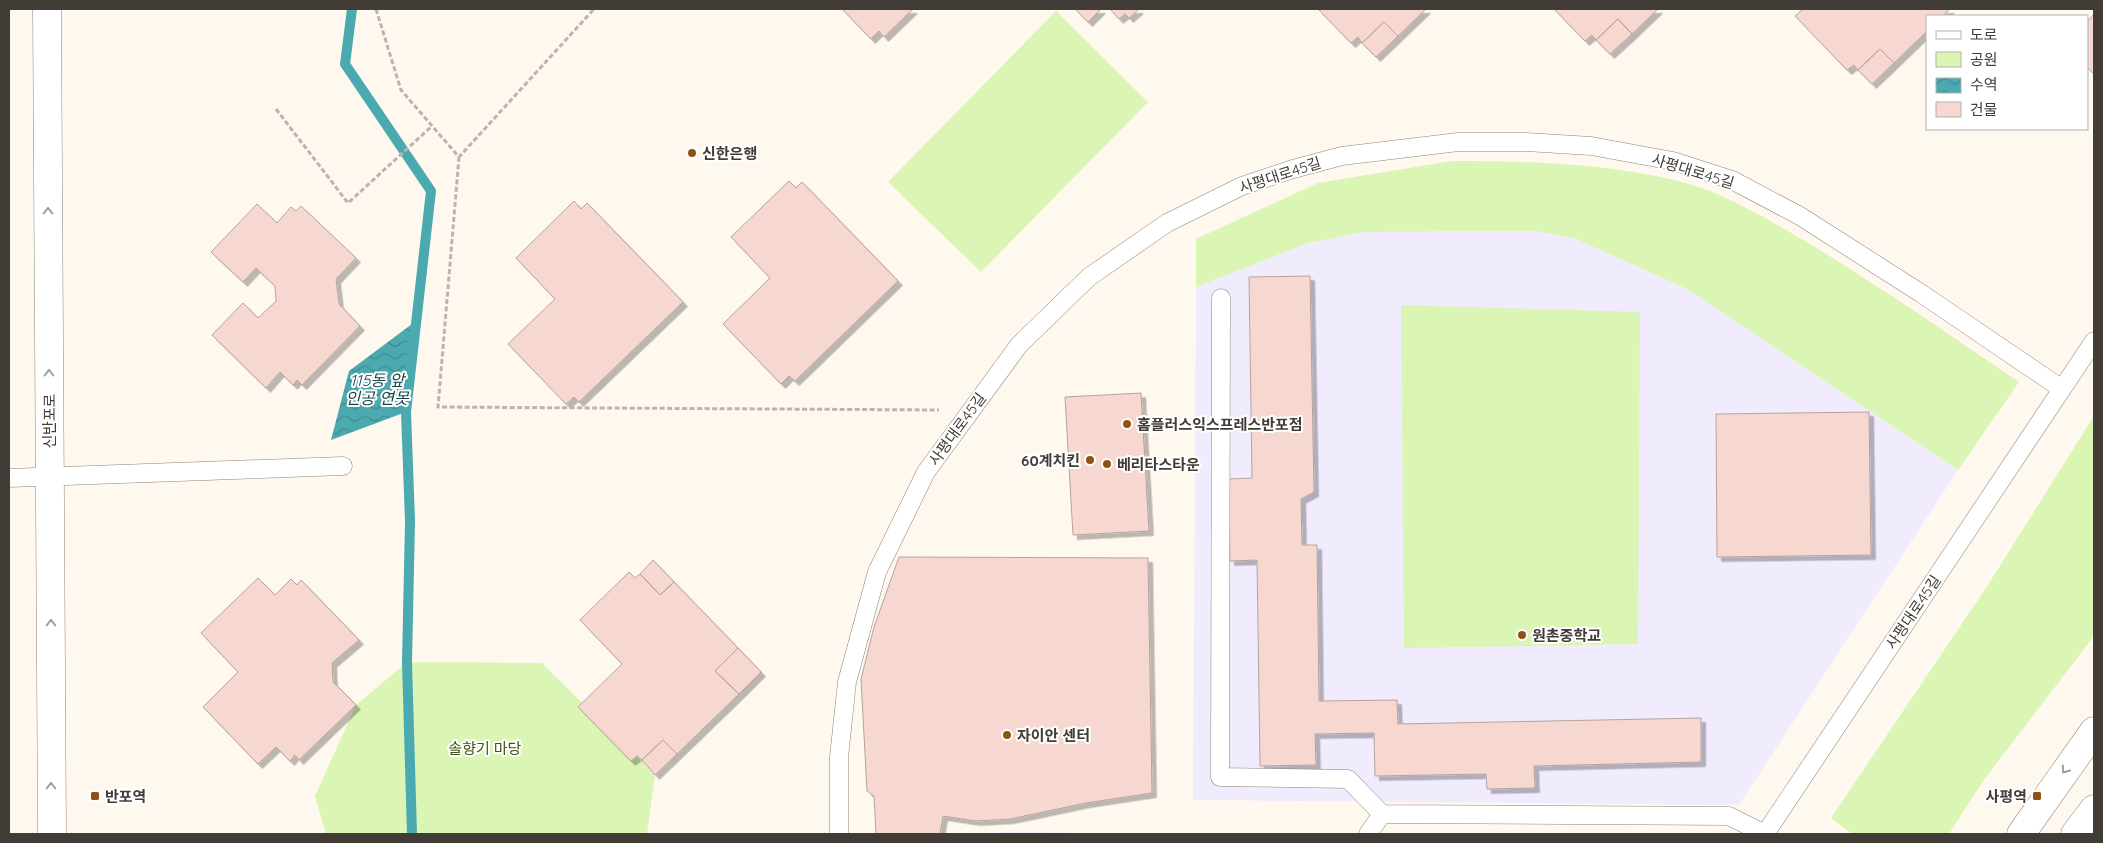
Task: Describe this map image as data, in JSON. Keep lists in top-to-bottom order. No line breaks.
{"streets":{"main road":["신반포로"],"lane":["사평대로45길"]},"one_way":["신반포로"],"water":["115동 앞 인공 연못"],"parks":["솔향기 마당"],"places":{"other":["신한은행","홈플러스익스프레스반포점","60계치킨","베리타스타운","원촌중학교","자이안 센터"],"transit":["반포역","사평역"]},"legend":["도로","공원","수역","건물"]}
